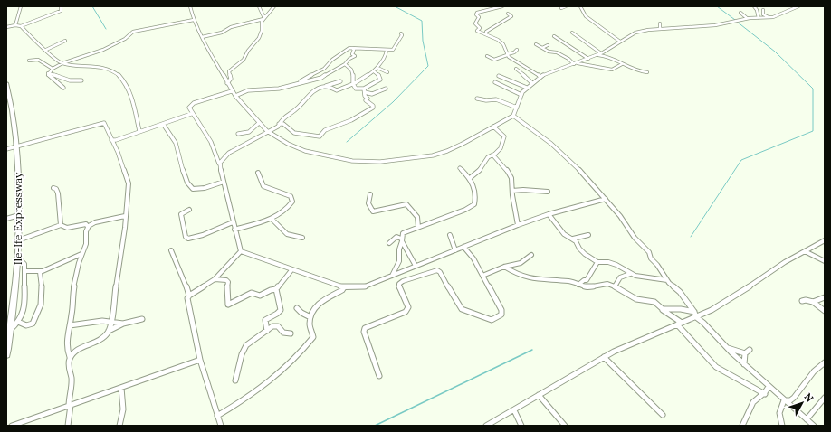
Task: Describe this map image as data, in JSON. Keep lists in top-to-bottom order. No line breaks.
{"streets":{"highway":["Ile-Ife Expressway"]},"north":"top right"}
